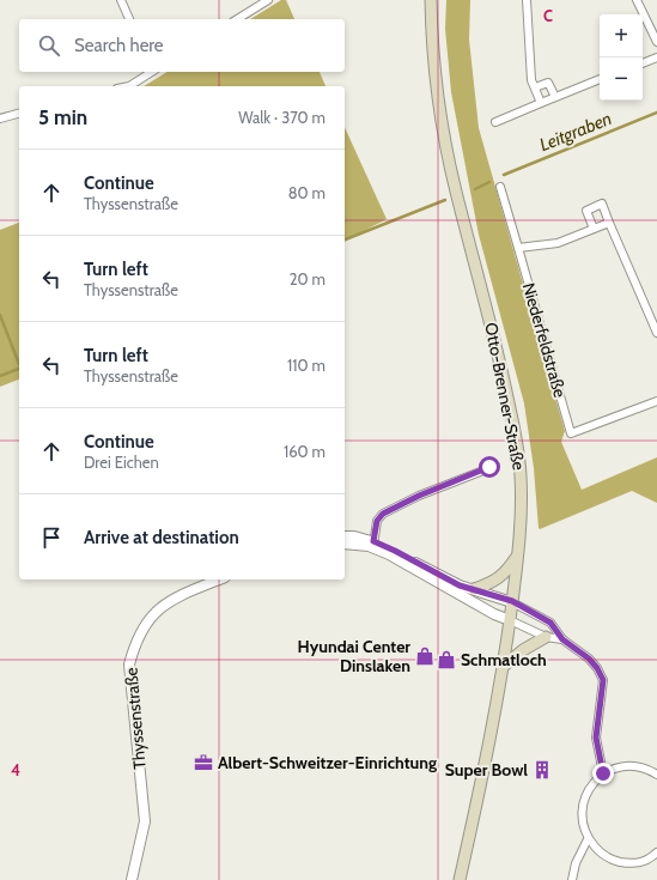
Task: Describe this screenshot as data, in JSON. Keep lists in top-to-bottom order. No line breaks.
{"streets":{"main road":["Otto-Brenner-Straße"],"street":["Niederfeldstraße","Thyssenstraße"]},"water":["Leitgraben"],"places":{"shop":["Hyundai Center Dinslaken","Schmatloch"],"office":["Albert-Schweitzer-Einrichtung"],"building":["Super Bowl"]},"page":{"map_buttons":["+","−"],"search":"Search here","heading":["5 min","Walk · 370 m"],"list":[["Continue","Thyssenstraße","80 m"],["Turn left","Thyssenstraße","20 m"],["Turn left","Thyssenstraße","110 m"],["Continue","Drei Eichen","160 m"],"Arrive at destination"]},"grid":{"columns":["C"],"rows":["4"]}}
